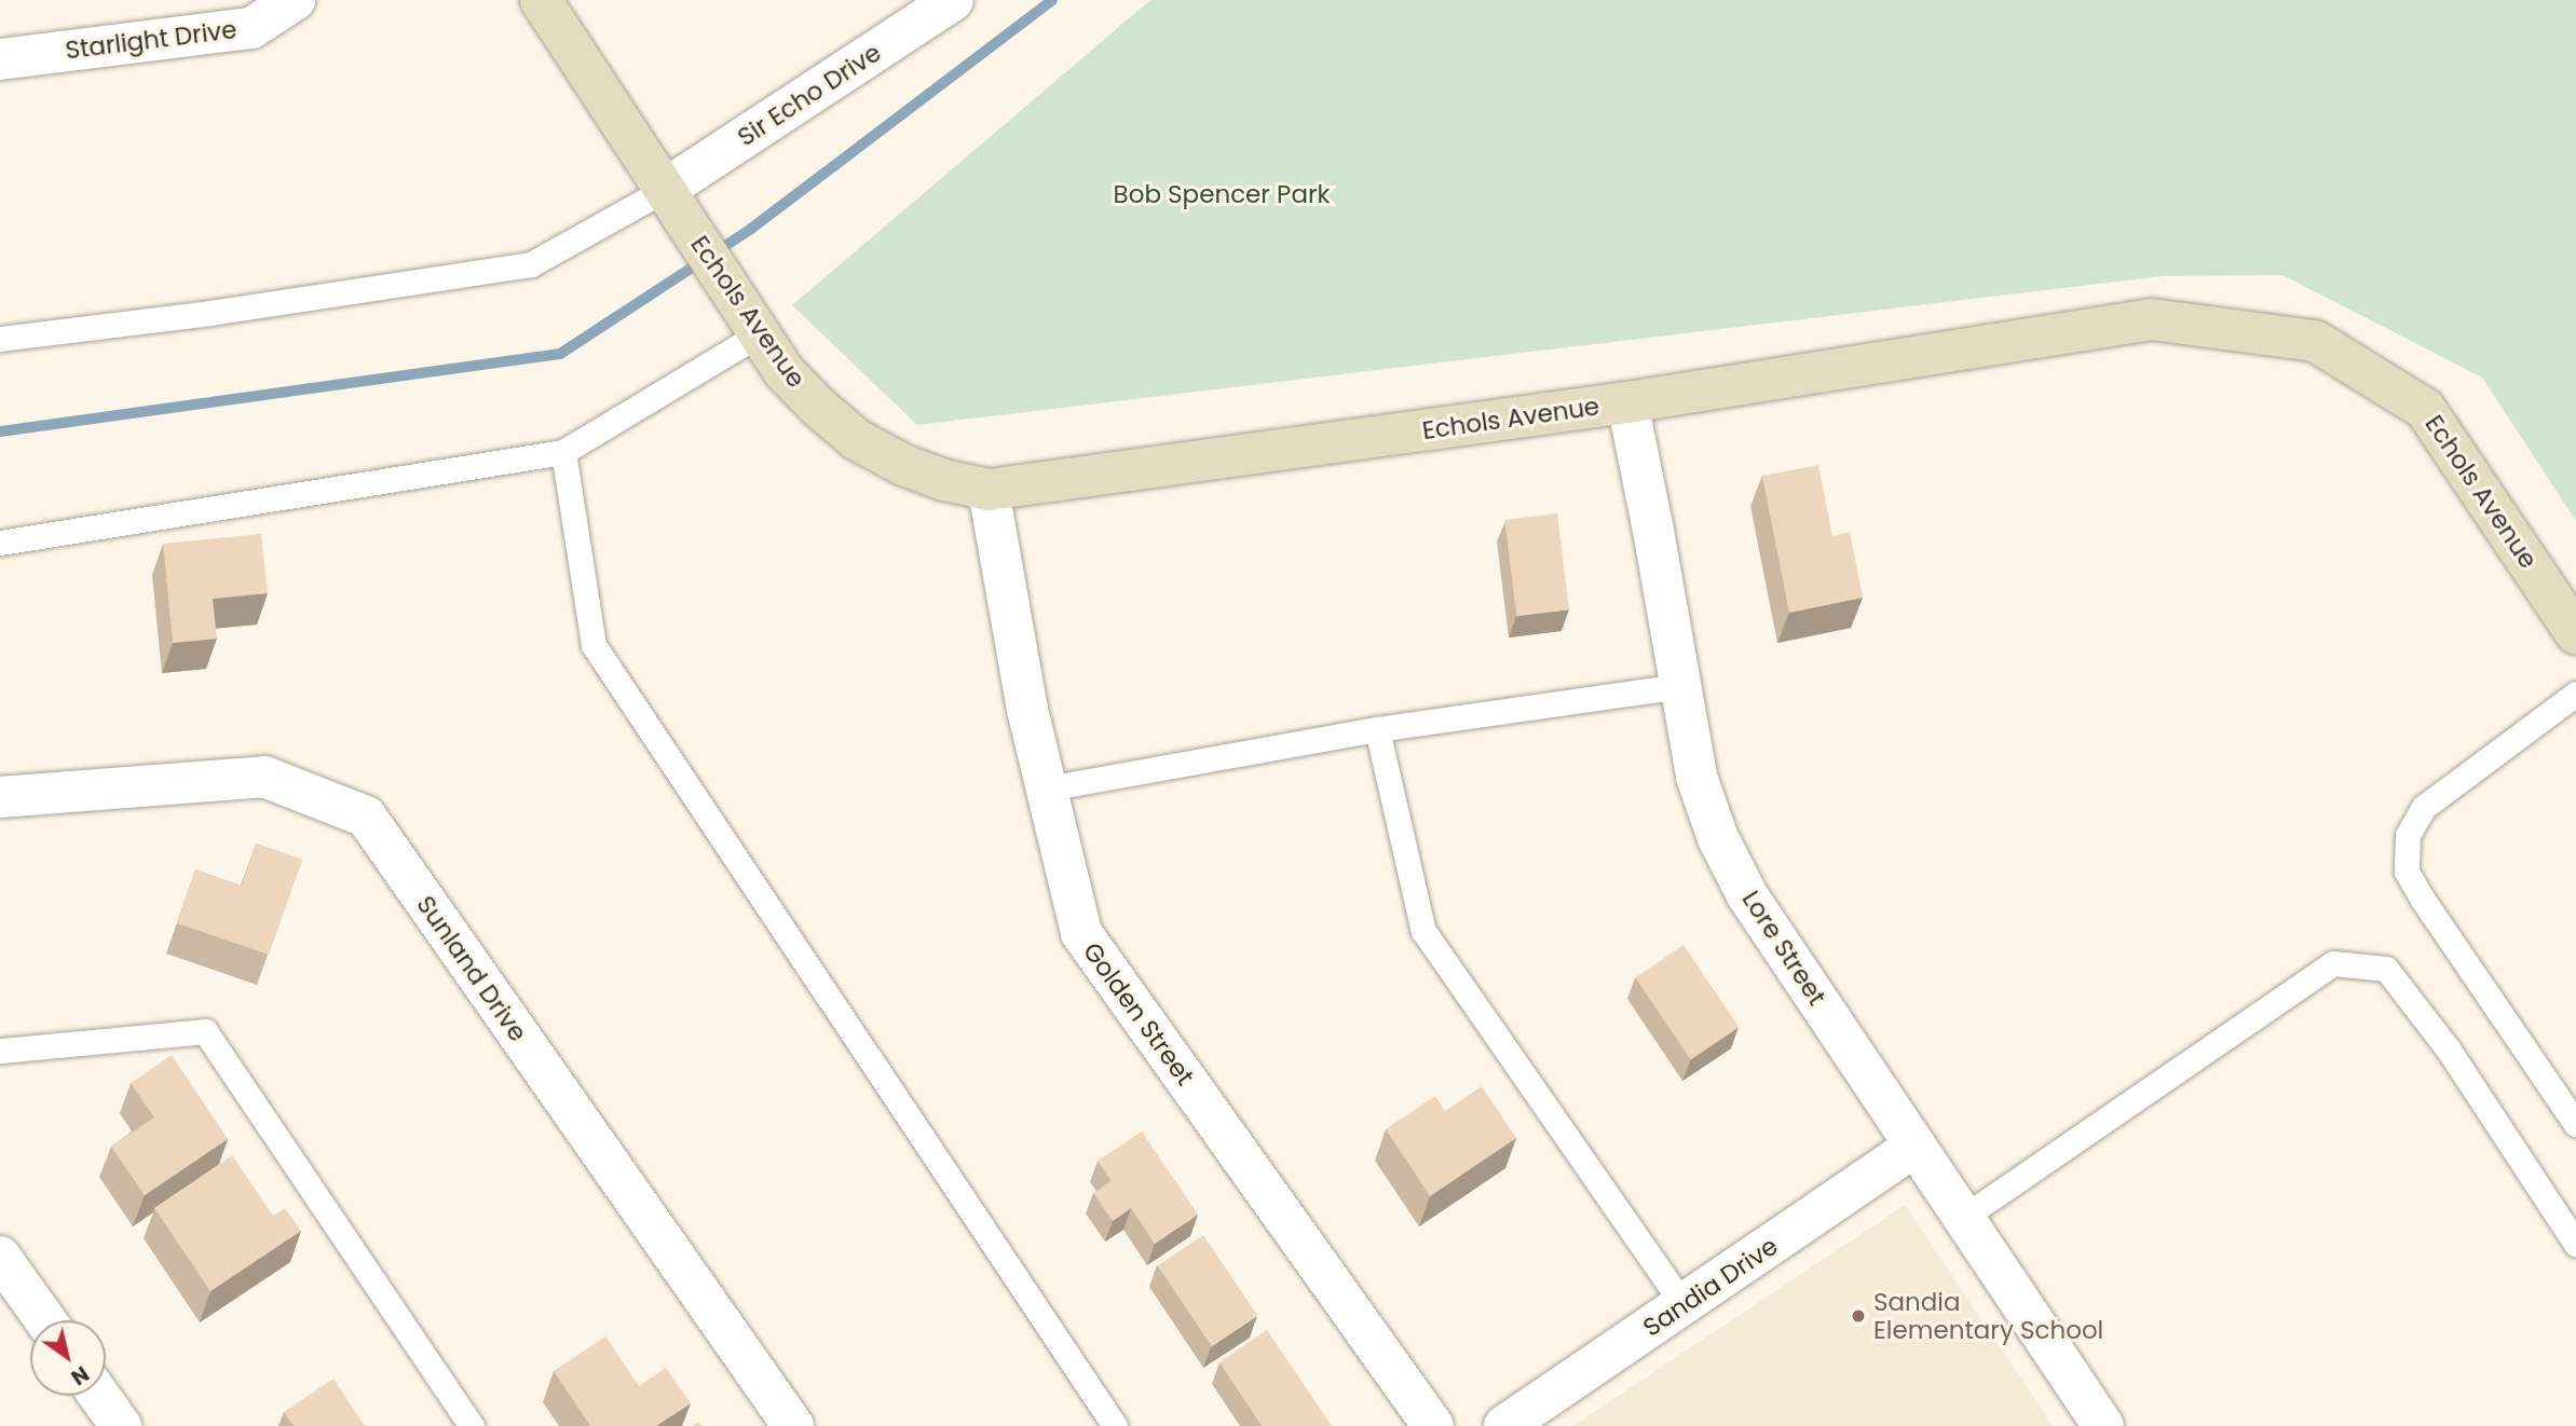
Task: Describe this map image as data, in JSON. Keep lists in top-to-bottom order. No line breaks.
{"streets":{"street":["Starlight Drive","Sir Echo Drive","Echols Avenue","Lore Street","Sunland Drive","Golden Street","Sandia Drive"]},"crossings":[["Sir Echo Drive","Echols Avenue"],["Echols Avenue","Lore Street"],["Echols Avenue","Golden Street"],["Lore Street","Sandia Drive"]],"parks":["Bob Spencer Park"],"places":["Sandia Elementary School"],"north":"bottom right"}
